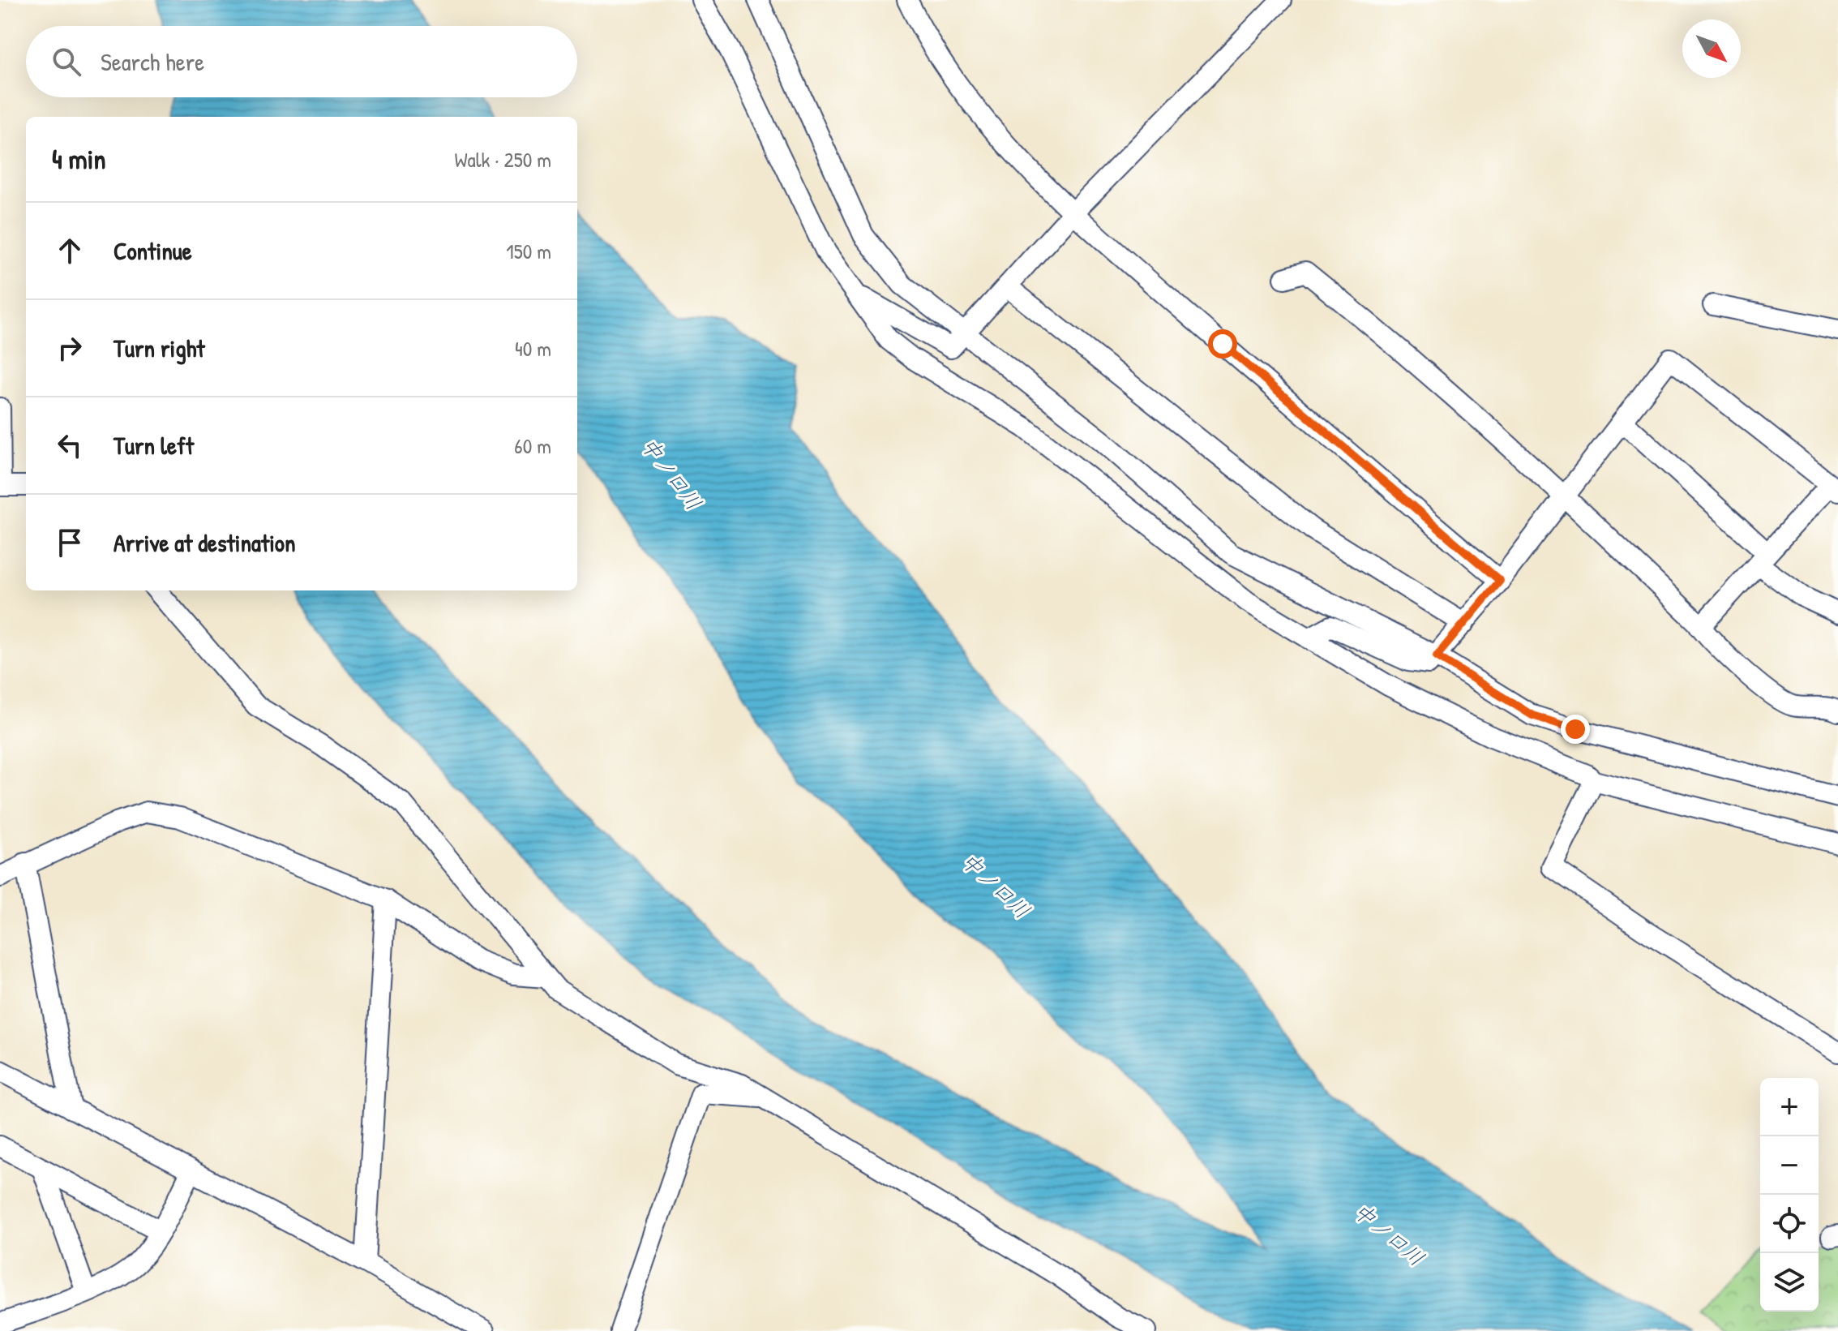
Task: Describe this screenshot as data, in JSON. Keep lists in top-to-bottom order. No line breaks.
{"water":["中ノ口川"],"north":"bottom right","page":{"search":"Search here","heading":["4 min","Walk · 250 m"],"list":[["Continue","150 m"],["Turn right","40 m"],["Turn left","60 m"],"Arrive at destination"],"map_buttons":["+","−"]}}
